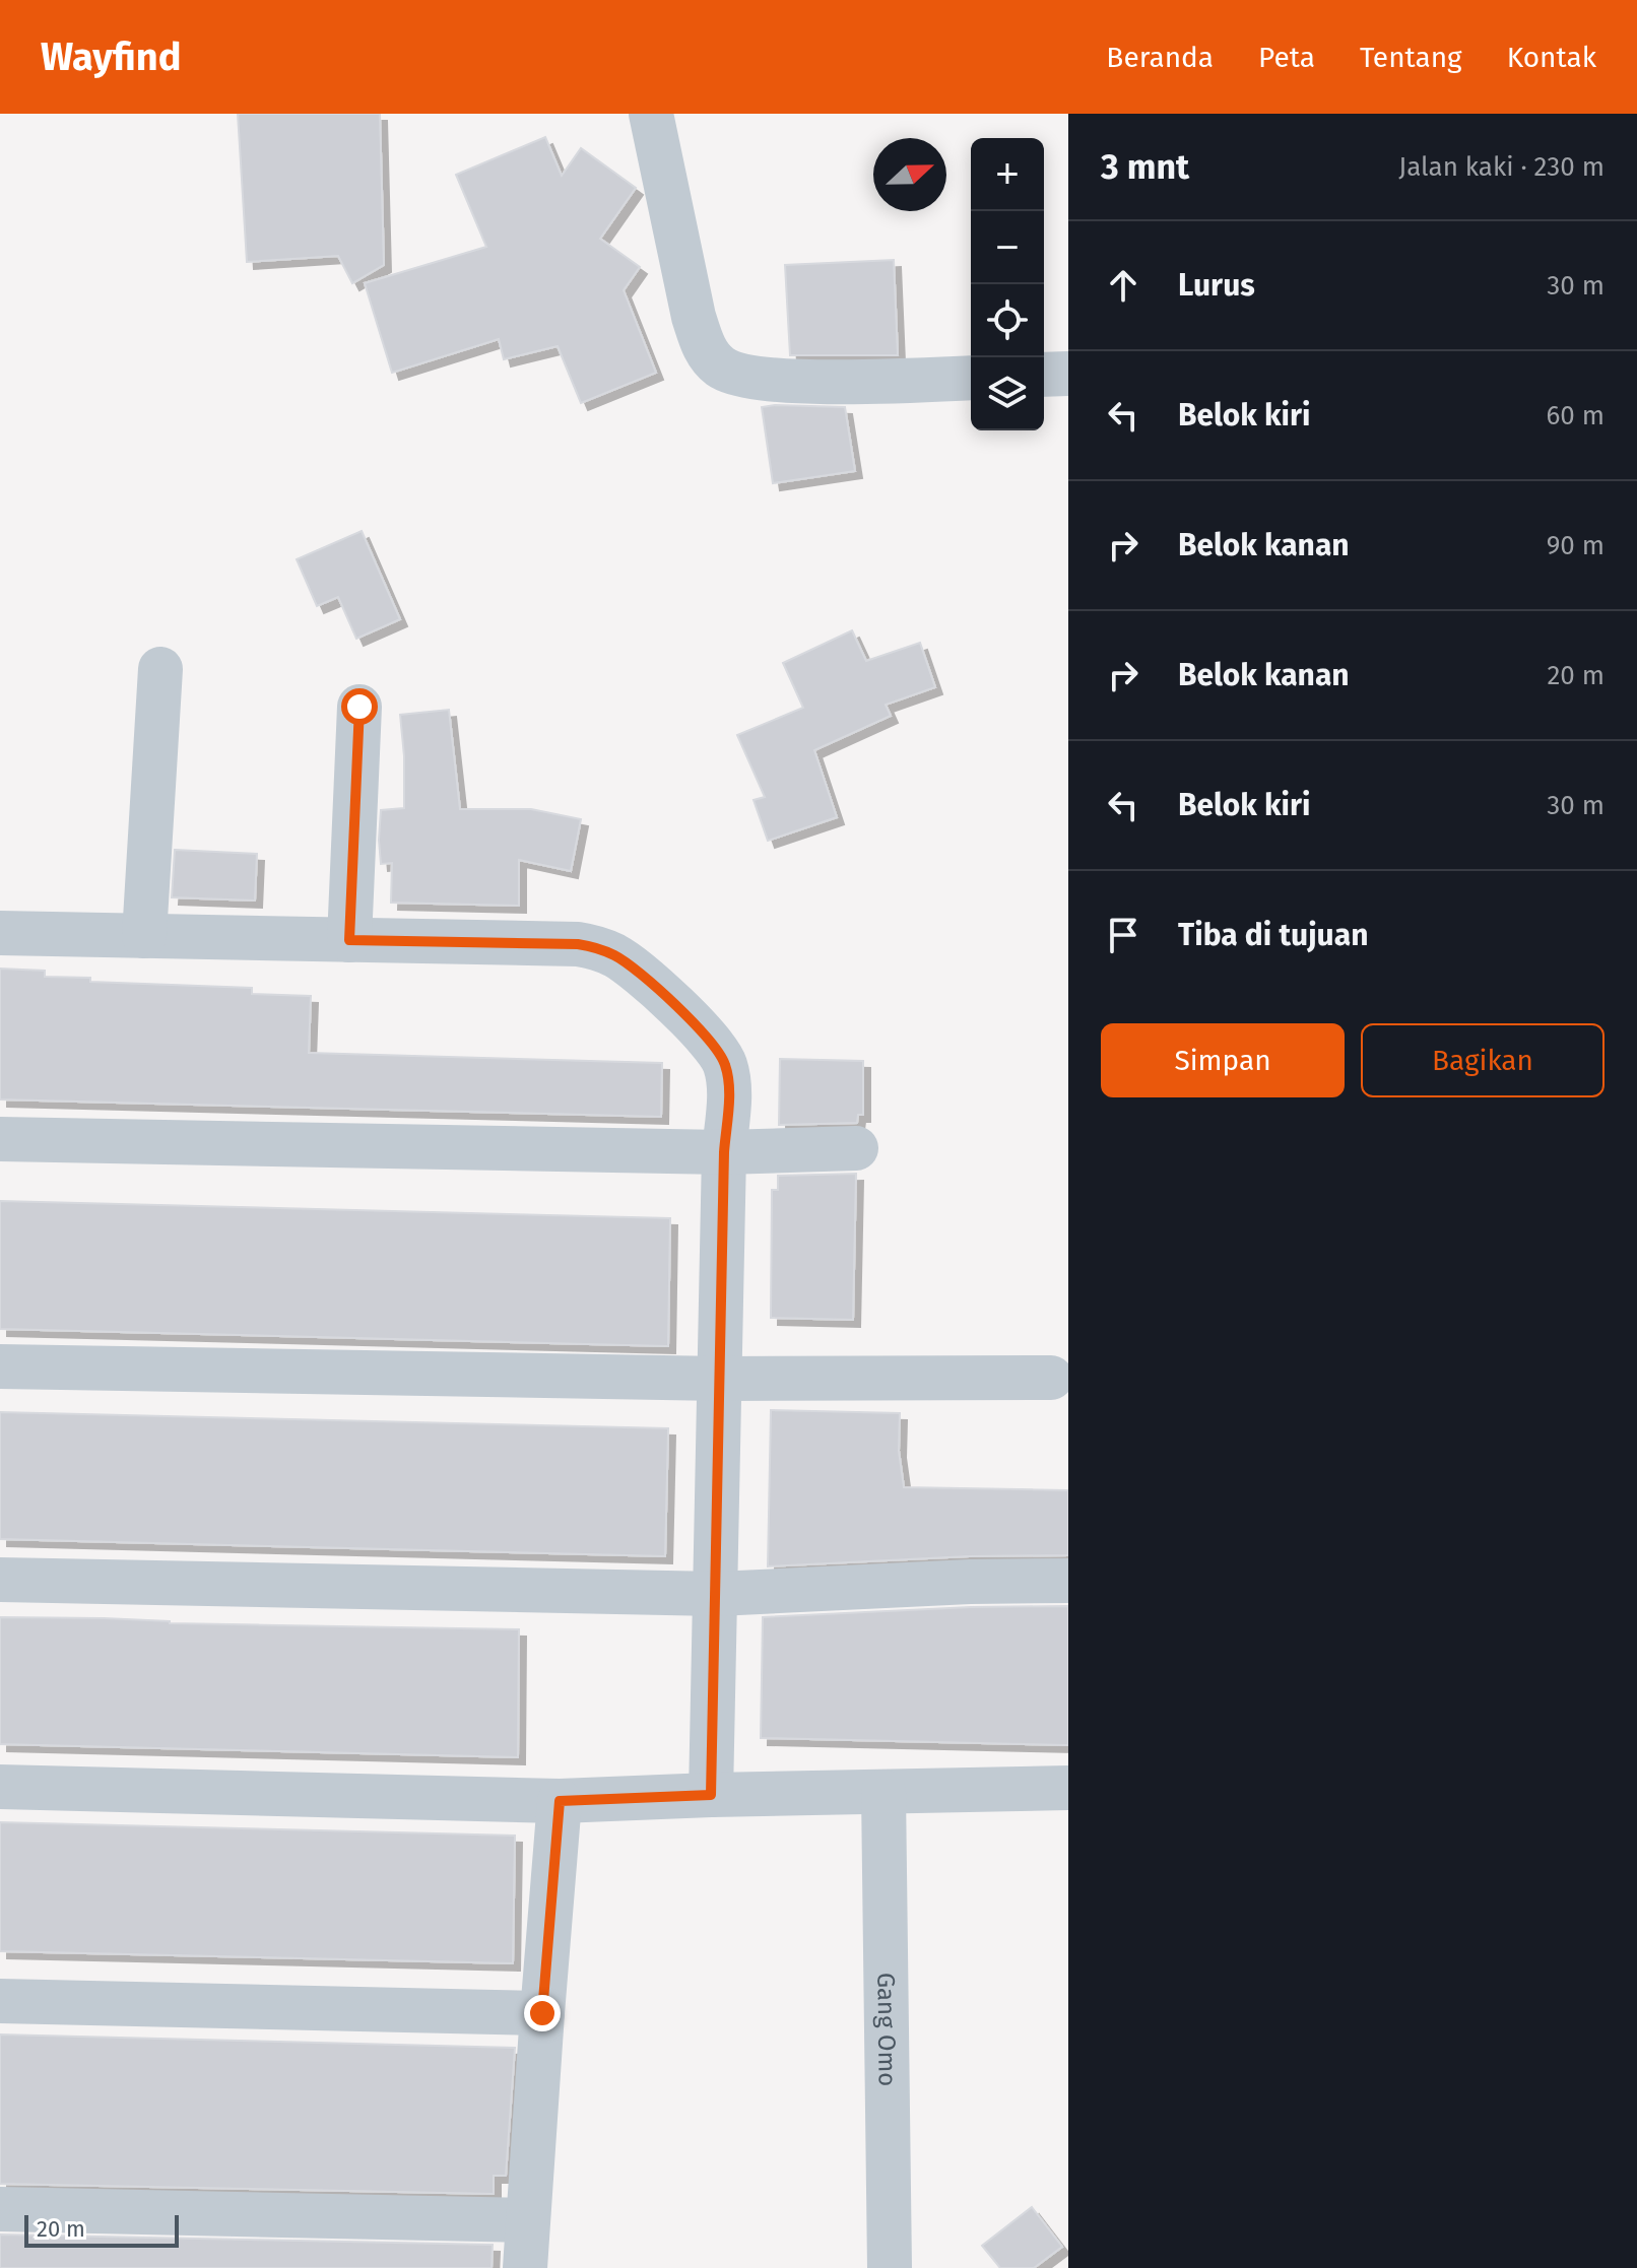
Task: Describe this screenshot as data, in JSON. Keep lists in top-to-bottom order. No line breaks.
{"streets":{"street":["Gang Omo"]},"scale_bar":"20 m","north":"right","page":{"header":"Wayfind","nav":["Beranda","Peta","Tentang","Kontak"],"heading":["3 mnt","Jalan kaki · 230 m"],"map_buttons":["+","−"],"list":[["Lurus","30 m"],["Belok kiri","60 m"],["Belok kanan","90 m"],["Belok kanan","20 m"],["Belok kiri","30 m"],"Tiba di tujuan"],"buttons":["Simpan","Bagikan"],"scale":"20 m"}}
